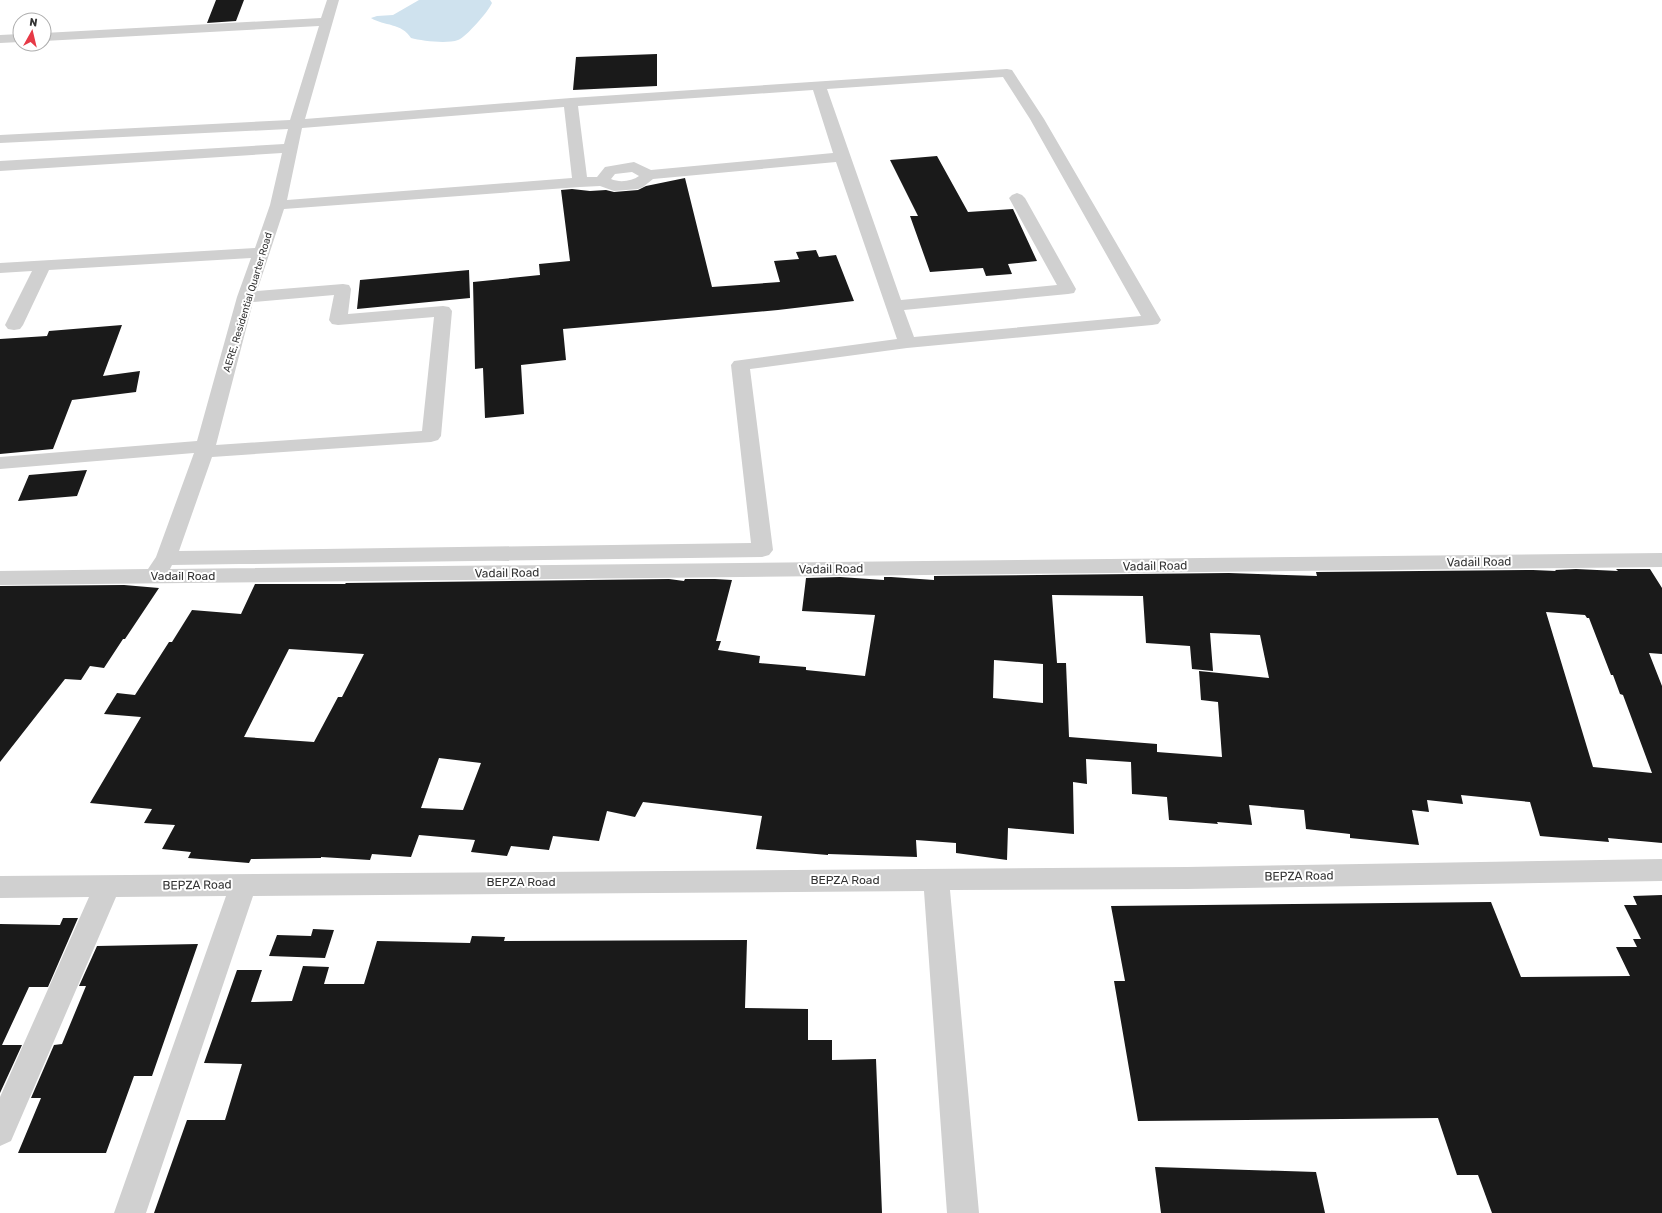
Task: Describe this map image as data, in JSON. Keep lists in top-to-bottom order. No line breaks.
{"streets":{"street":["AERE, Residential Quarter Road","Vadail Road","BEPZA Road"]},"crossings":[["AERE, Residential Quarter Road","Vadail Road"]],"north":"top"}
